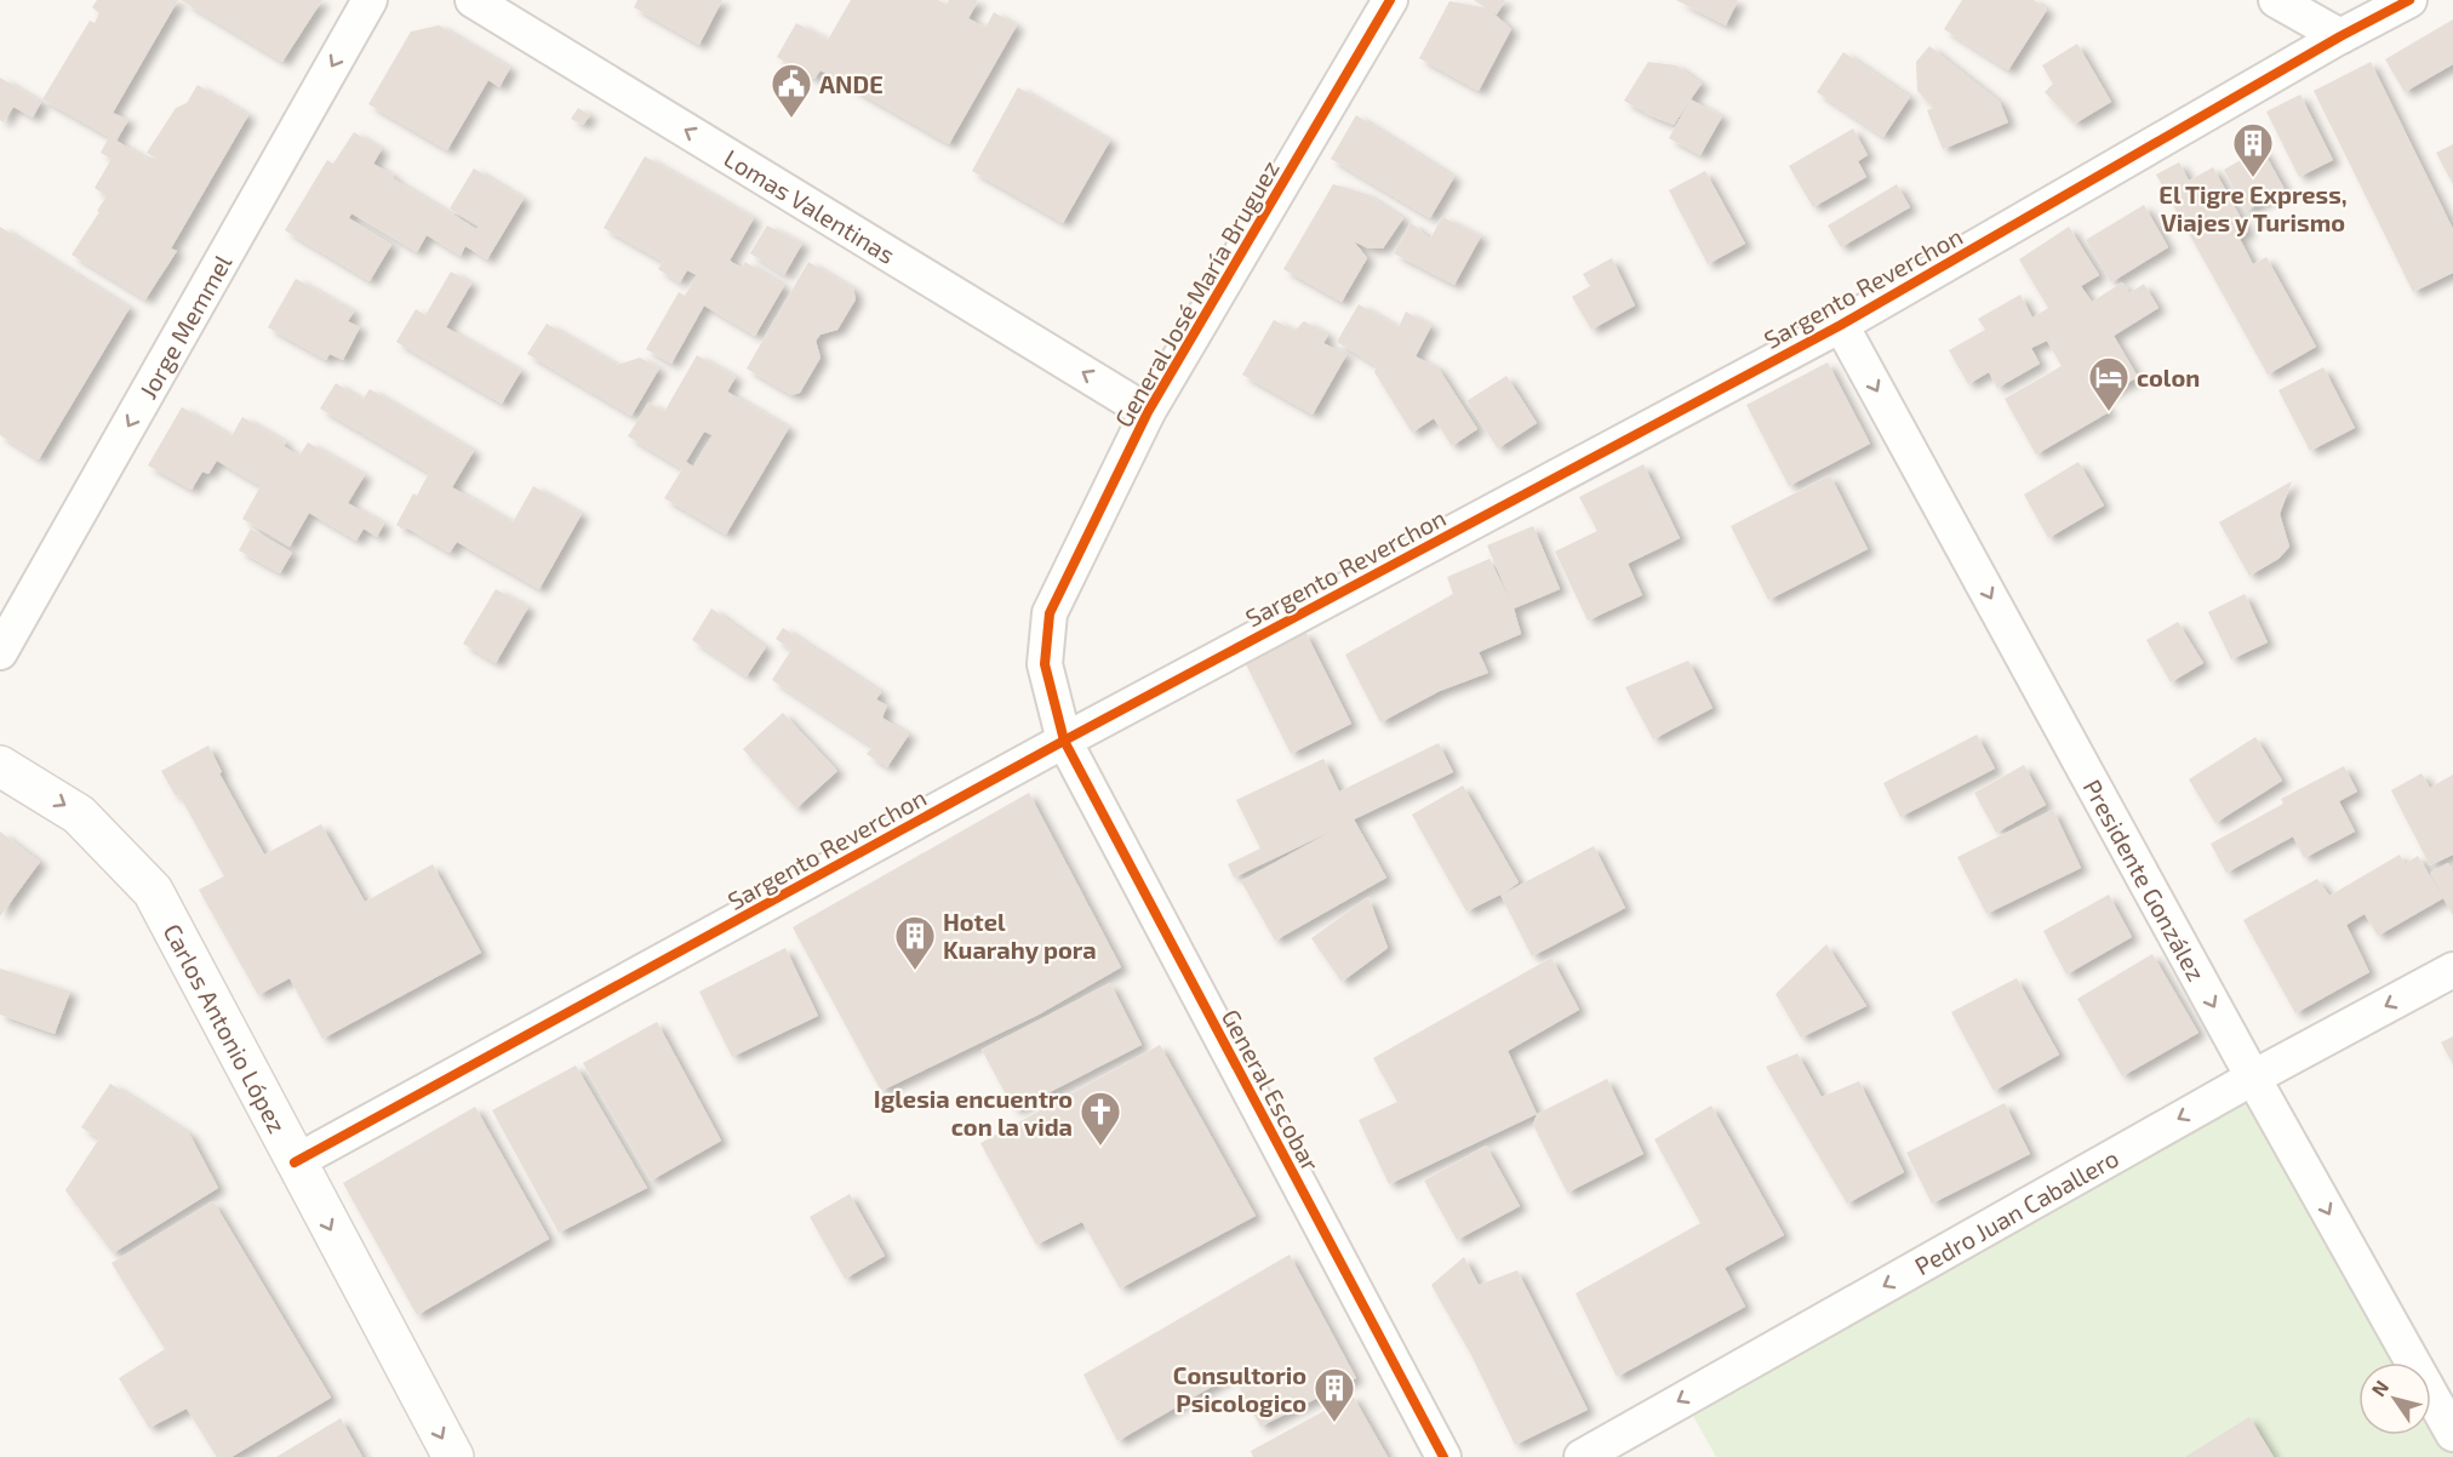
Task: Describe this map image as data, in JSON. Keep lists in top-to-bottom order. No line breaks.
{"streets":{"main road":["Carlos Antonio López"],"street":["Lomas Valentinas","Sargento Reverchon","General José María Bruguez","Jorge Memmel","Presidente González","General Escobar","Pedro Juan Caballero"]},"crossings":[["Lomas Valentinas","General José María Bruguez"],["Sargento Reverchon","General José María Bruguez"],["Sargento Reverchon","Presidente González"],["Sargento Reverchon","Carlos Antonio López"],["Sargento Reverchon","General Escobar"],["General José María Bruguez","General Escobar"],["Presidente González","Pedro Juan Caballero"]],"one_way":["Lomas Valentinas","Jorge Memmel","Presidente González","Carlos Antonio López","Pedro Juan Caballero"],"places":{"public building":["ANDE"],"building":["El Tigre Express, Viajes y Turismo","Hotel Kuarahy pora","Consultorio Psicologico"],"hotel":["colon"],"church":["Iglesia encuentro con la vida"]},"north":"top left"}
